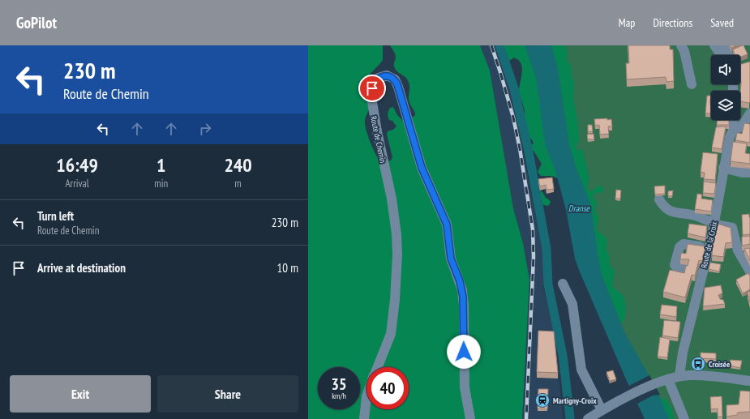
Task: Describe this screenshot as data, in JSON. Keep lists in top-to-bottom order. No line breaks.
{"streets":{"street":["Route de Chemin","Route de la Croix"]},"water":["Dranse"],"places":{"bus stop":["Croisée"],"station":["Martigny-Croix"]},"page":{"header":"GoPilot","nav":["Map","Directions","Saved"],"turn":["230 m","Route de Chemin"],"eta":["16:49","Arrival","1","min","240","m"],"list":[{"name":"Turn left","note":"Route de Chemin","value":"230 m"},{"name":"Arrive at destination","value":"10 m"}],"speed":"35 km/h","limit":"40","buttons":["Exit","Share"]}}
